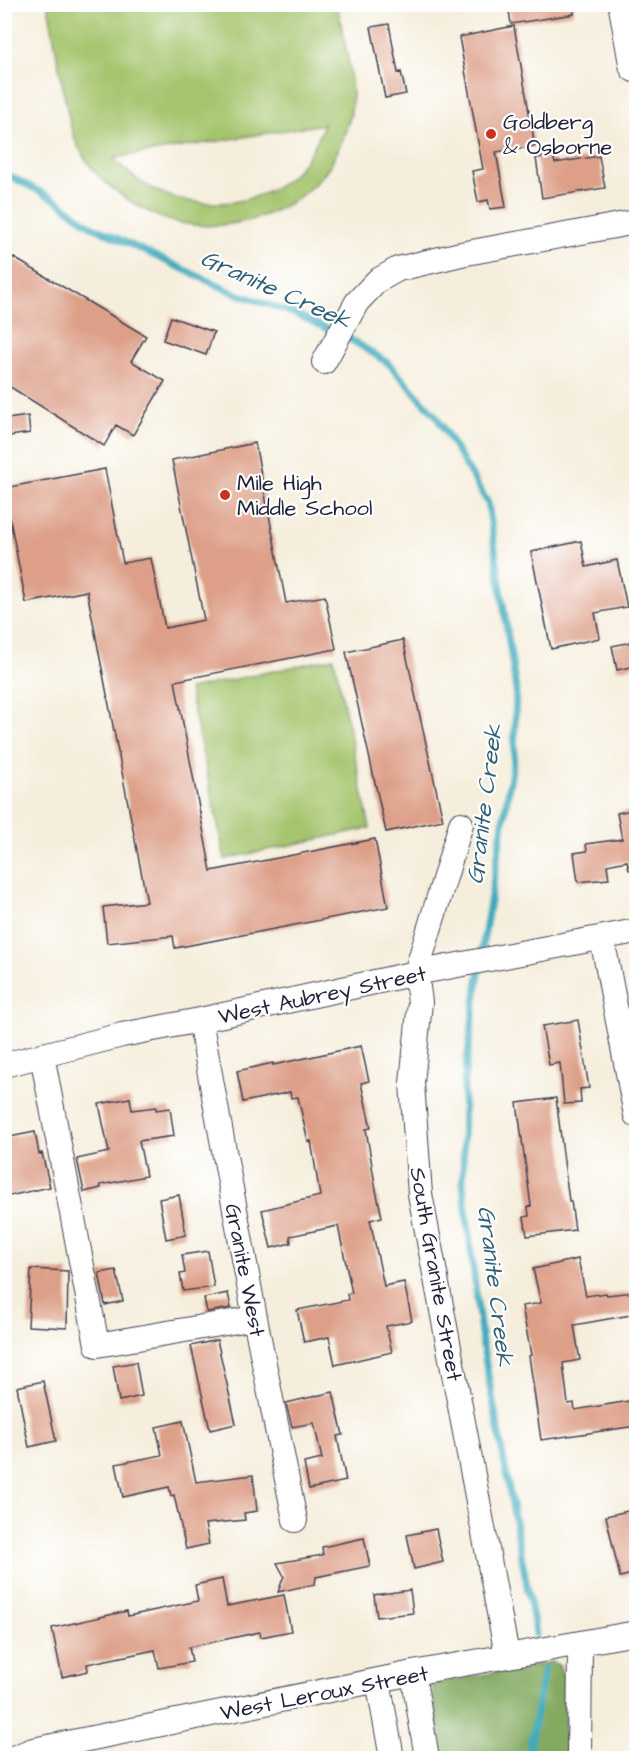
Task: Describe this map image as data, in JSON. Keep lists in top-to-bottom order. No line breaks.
{"streets":{"street":["West Aubrey Street","Granite West","South Granite Street","West Leroux Street"]},"crossings":[["West Aubrey Street","Granite West"],["West Aubrey Street","South Granite Street"],["South Granite Street","West Leroux Street"]],"water":["Granite Creek"],"places":["Goldberg & Osborne","Mile High Middle School"]}
